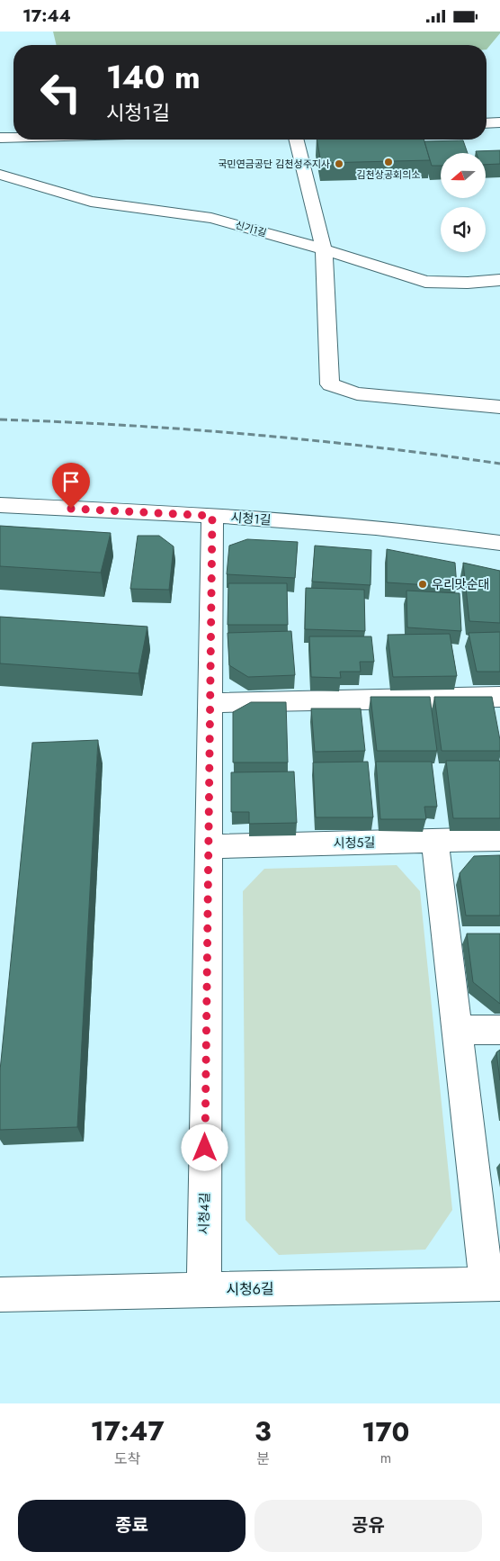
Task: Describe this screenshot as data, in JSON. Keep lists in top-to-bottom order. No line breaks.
{"streets":{"street":["신기1길","시청1길","시청5길","시청4길","시청6길"]},"crossings":[["시청1길","시청4길"],["시청5길","시청4길"],["시청4길","시청6길"]],"places":["김천상공회의소","국민연금공단 김천성주지사","우리맛순대"],"north":"left","page":{"status":"17:44","turn":["140 m","시청1길"],"eta":["17:47","도착","3","분","170","m"],"buttons":["종료","공유"]}}
